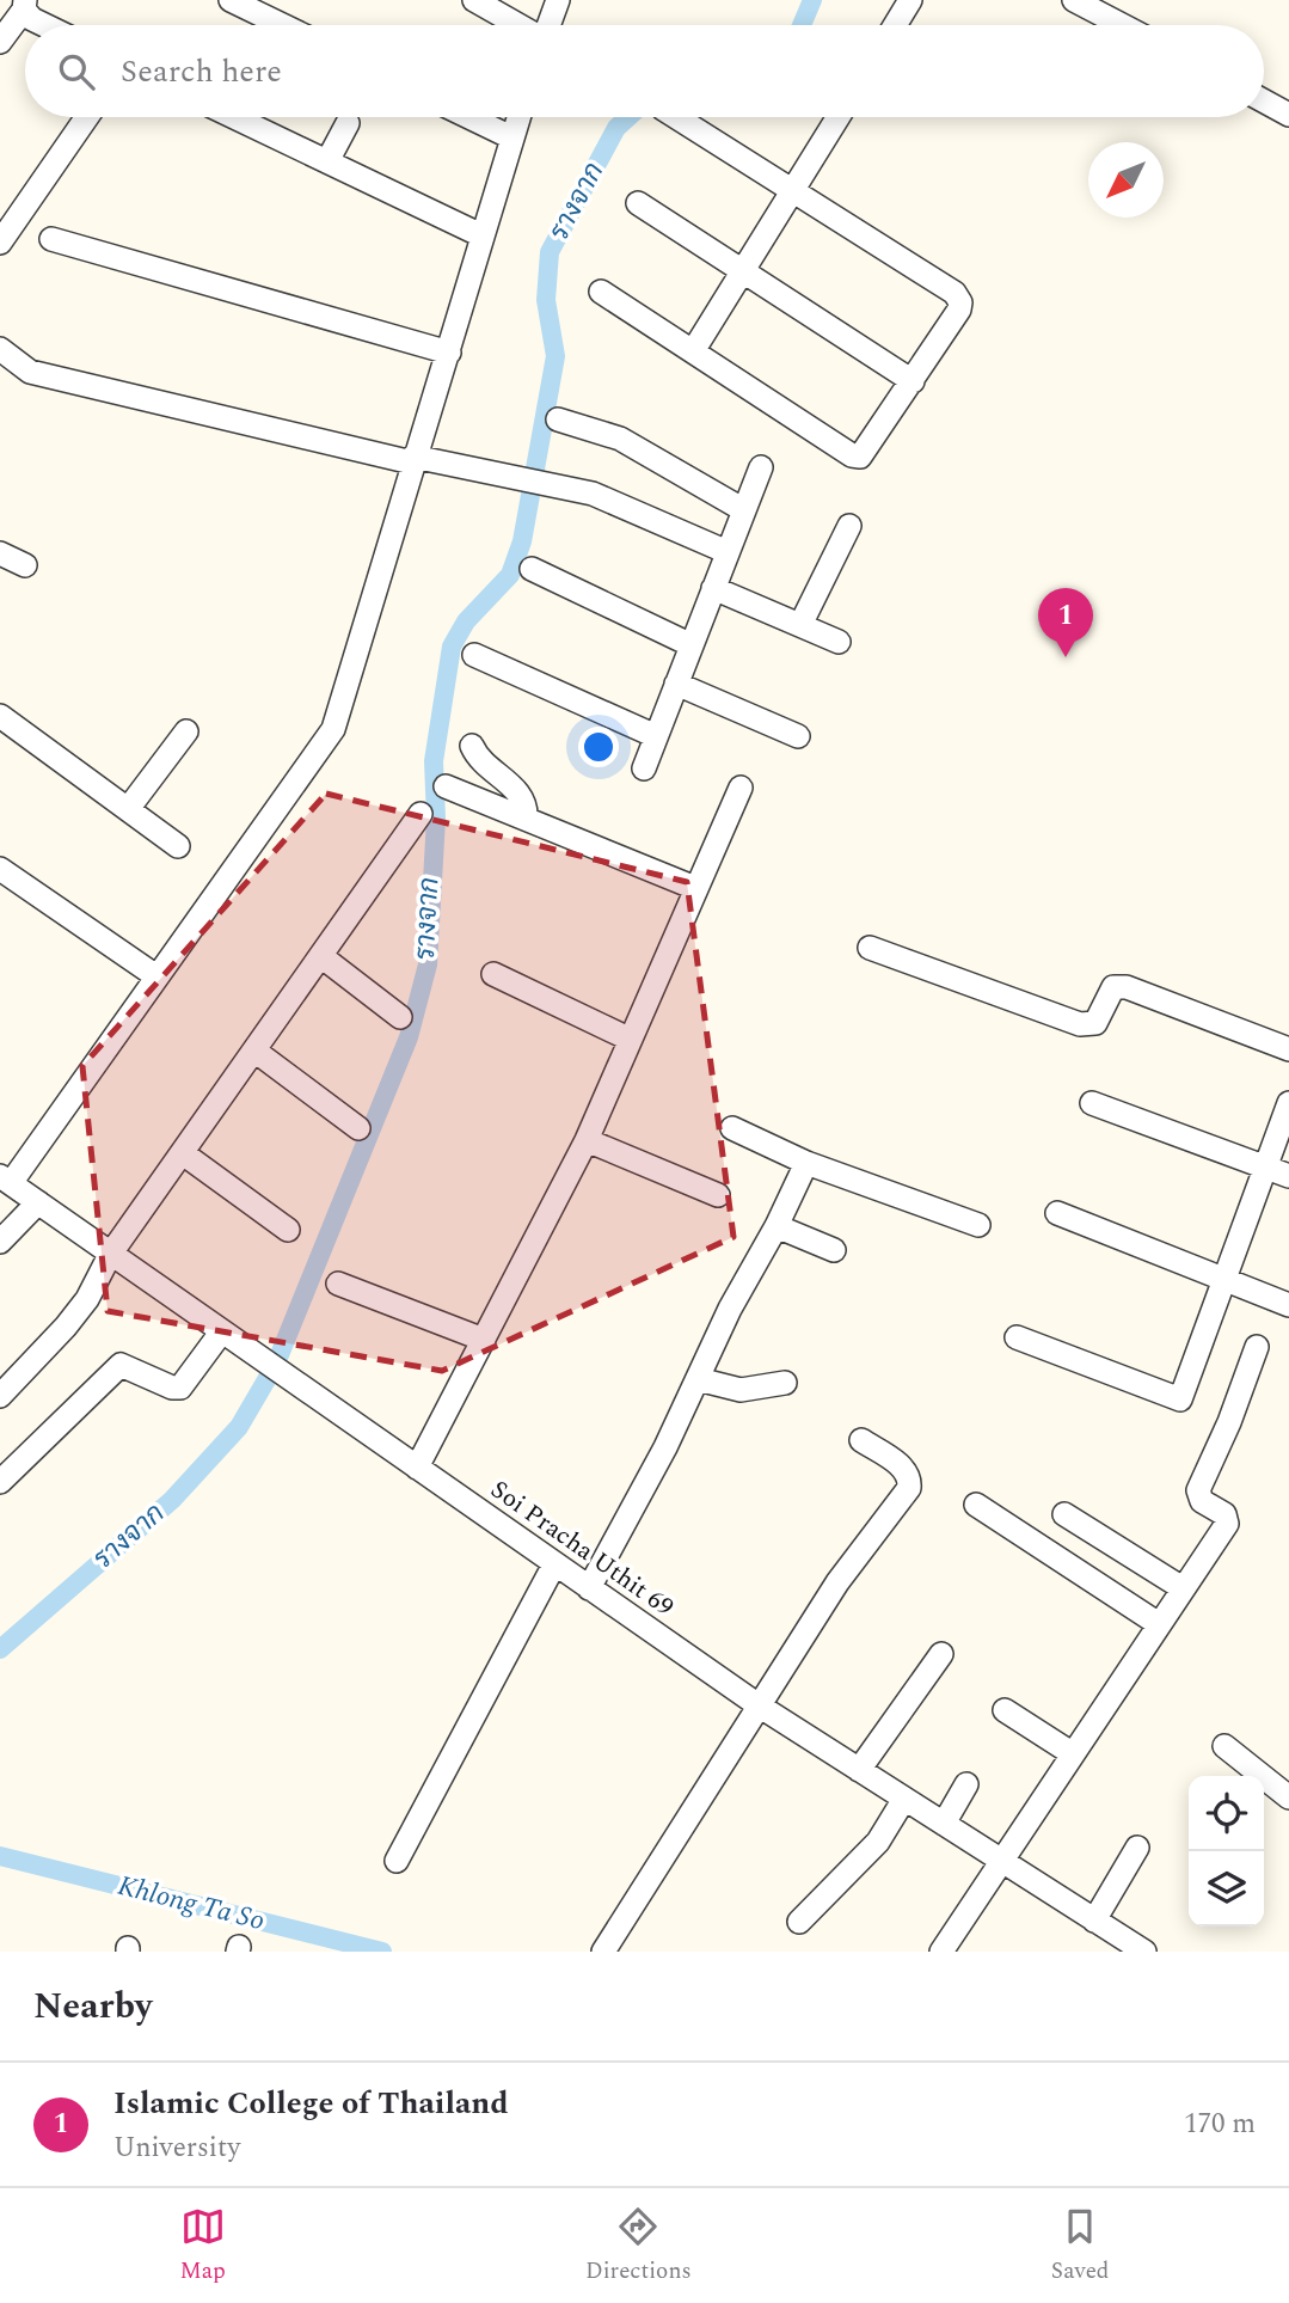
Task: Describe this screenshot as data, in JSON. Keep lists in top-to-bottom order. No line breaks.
{"streets":{"street":["Soi Pracha Uthit 69"]},"water":["รางจาก","Khlong Ta So"],"north":"bottom left","page":{"search":"Search here","pins":"1","heading":"Nearby","list":[{"mark":"1","name":"Islamic College of Thailand","note":"University","value":"170 m"}],"nav":["Map","Directions","Saved"]}}
